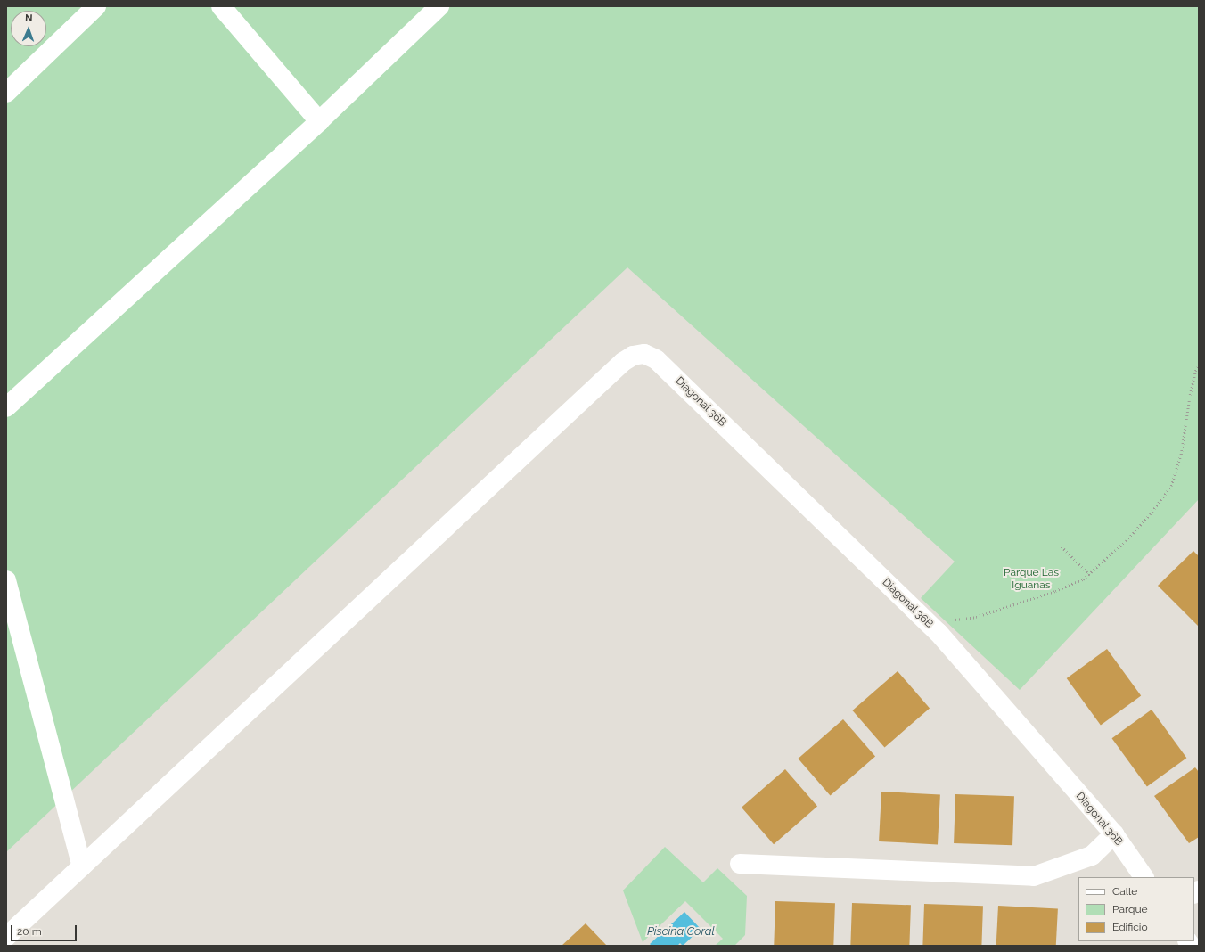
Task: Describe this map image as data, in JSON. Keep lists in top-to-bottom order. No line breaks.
{"streets":{"street":["Diagonal 36B"]},"water":["Piscina Coral"],"parks":["Parque Las Iguanas"],"legend":["Calle","Parque","Edificio"],"scale_bar":"20 m","north":"top"}
